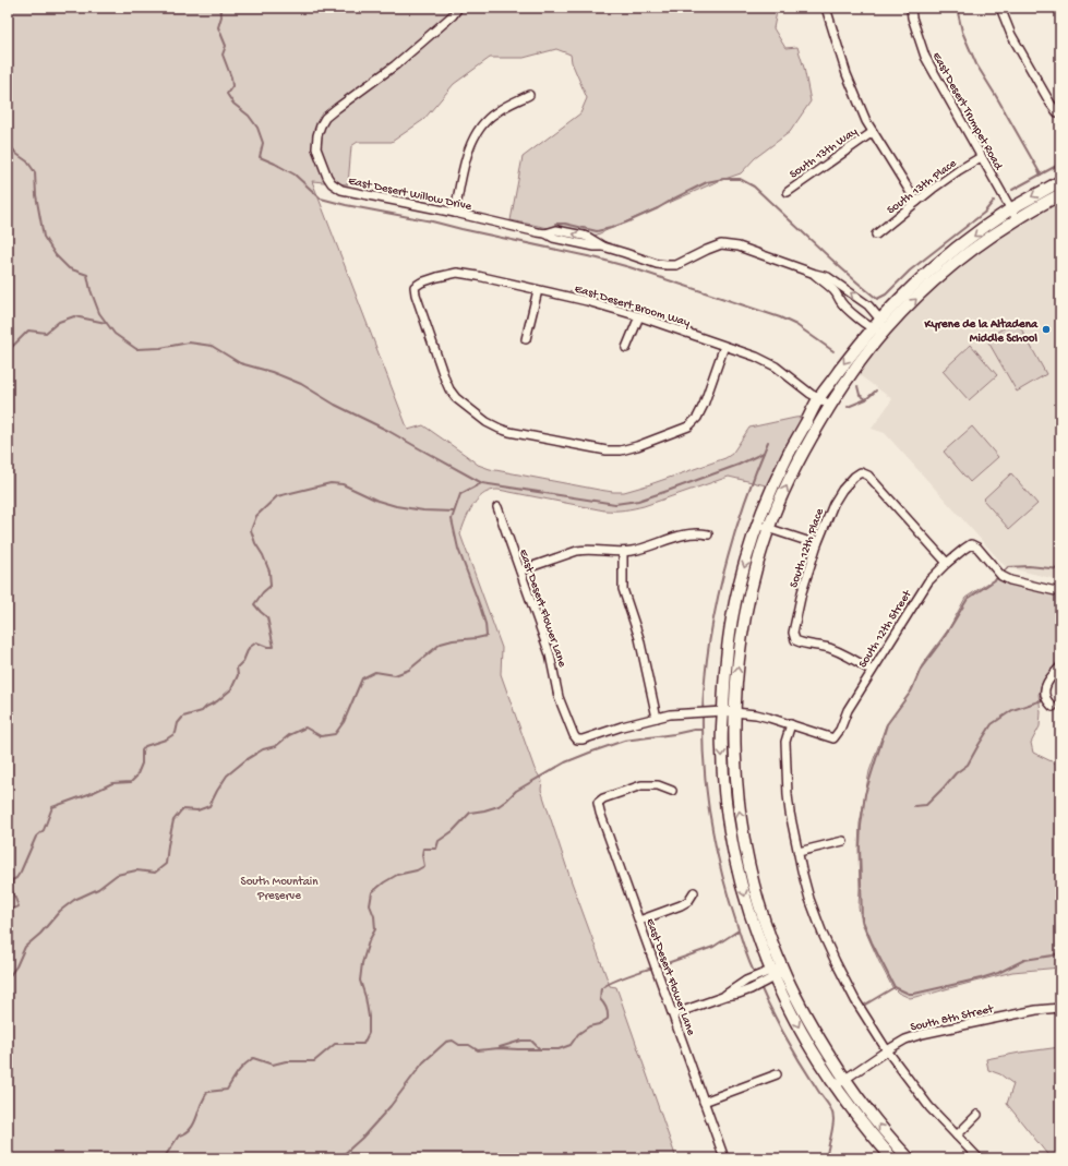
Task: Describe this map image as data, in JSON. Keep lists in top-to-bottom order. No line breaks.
{"streets":{"street":["East Desert Trumpet Road","South 13th Way","South 13th Place","East Desert Willow Drive","East Desert Broom Way","South 12th Place","East Desert Flower Lane","South 12th Street","South 8th Street"]},"crossings":[["East Desert Trumpet Road","South 13th Place"],["South 12th Place","South 12th Street"]],"parks":["South Mountain Preserve"],"places":["Kyrene de la Altadena Middle School"]}
